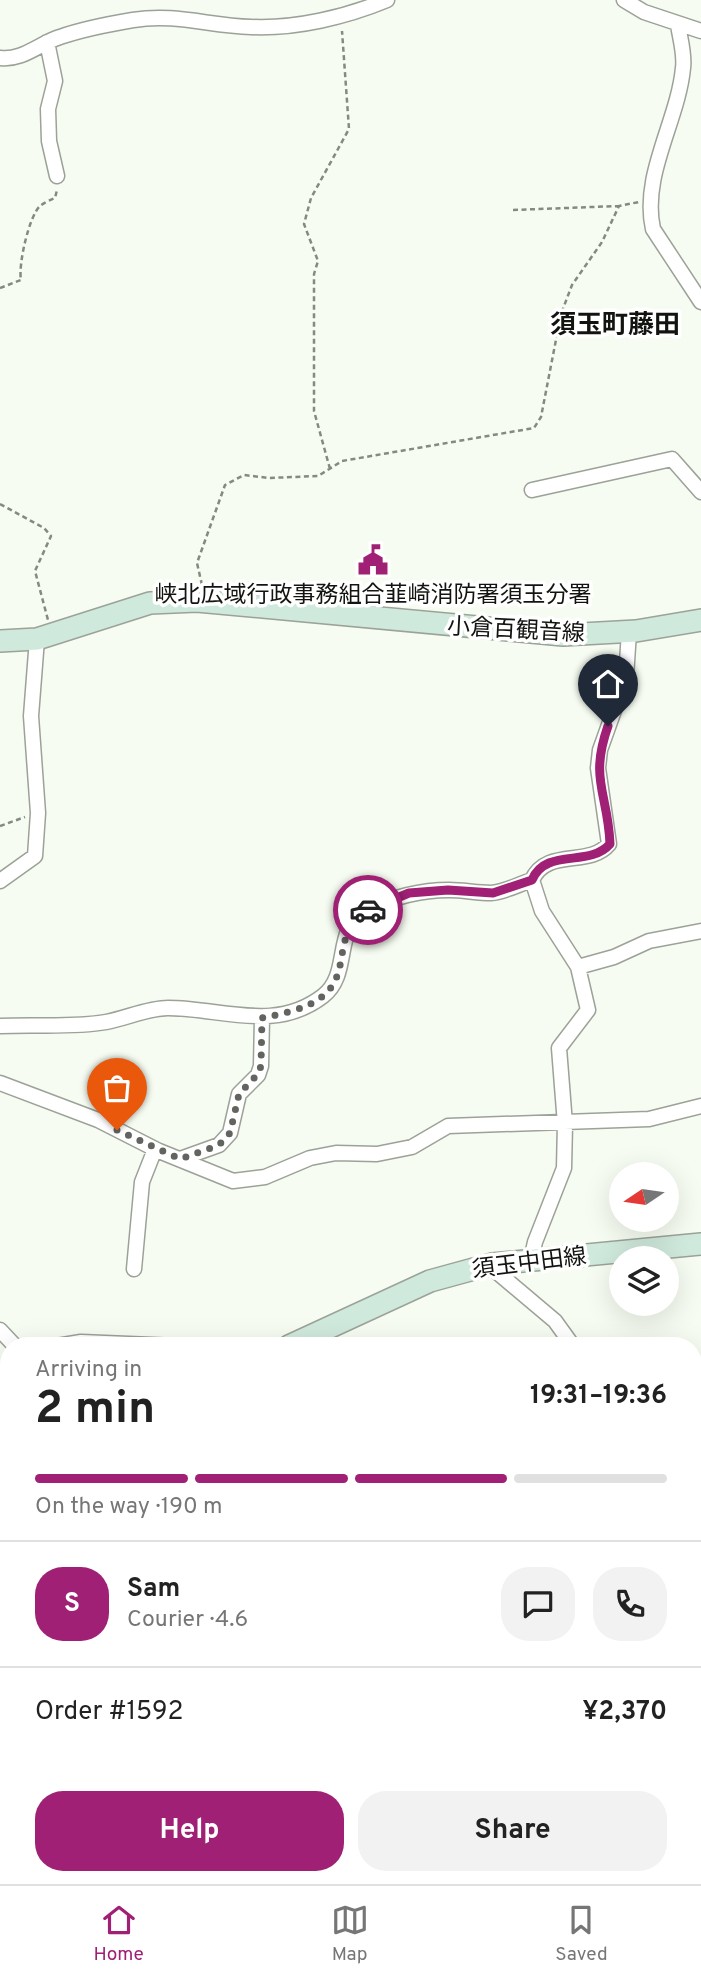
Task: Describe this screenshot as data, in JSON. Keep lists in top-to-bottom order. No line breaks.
{"streets":{"main road":["小倉百観音線","須玉中田線"]},"districts":["須玉町藤田"],"places":{"public building":["峡北広域行政事務組合韮崎消防署須玉分署"]},"north":"left","page":{"heading":["2 min","Arriving in","19:31–19:36"],"panel":["Sam","Courier · 4.6","Order #1592","¥2,370"],"bar":"On the way · 190 m","round":"S","buttons":["Help","Share"],"tabs":["Home","Map","Saved"]}}
